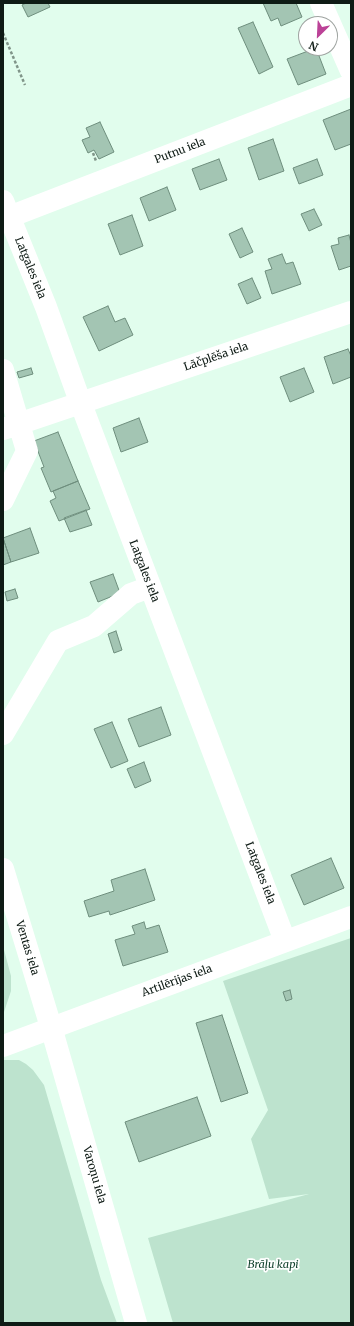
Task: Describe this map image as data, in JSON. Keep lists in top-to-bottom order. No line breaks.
{"streets":{"main road":["Putnu iela","Latgales iela","Lāčplēša iela","Ventas iela","Artilērijas iela","Varoņu iela"]},"crossings":[["Putnu iela","Latgales iela"],["Latgales iela","Lāčplēša iela"],["Latgales iela","Artilērijas iela"],["Ventas iela","Artilērijas iela"],["Ventas iela","Varoņu iela"],["Artilērijas iela","Varoņu iela"]],"parks":["Brāļu kapi"],"north":"bottom left"}
